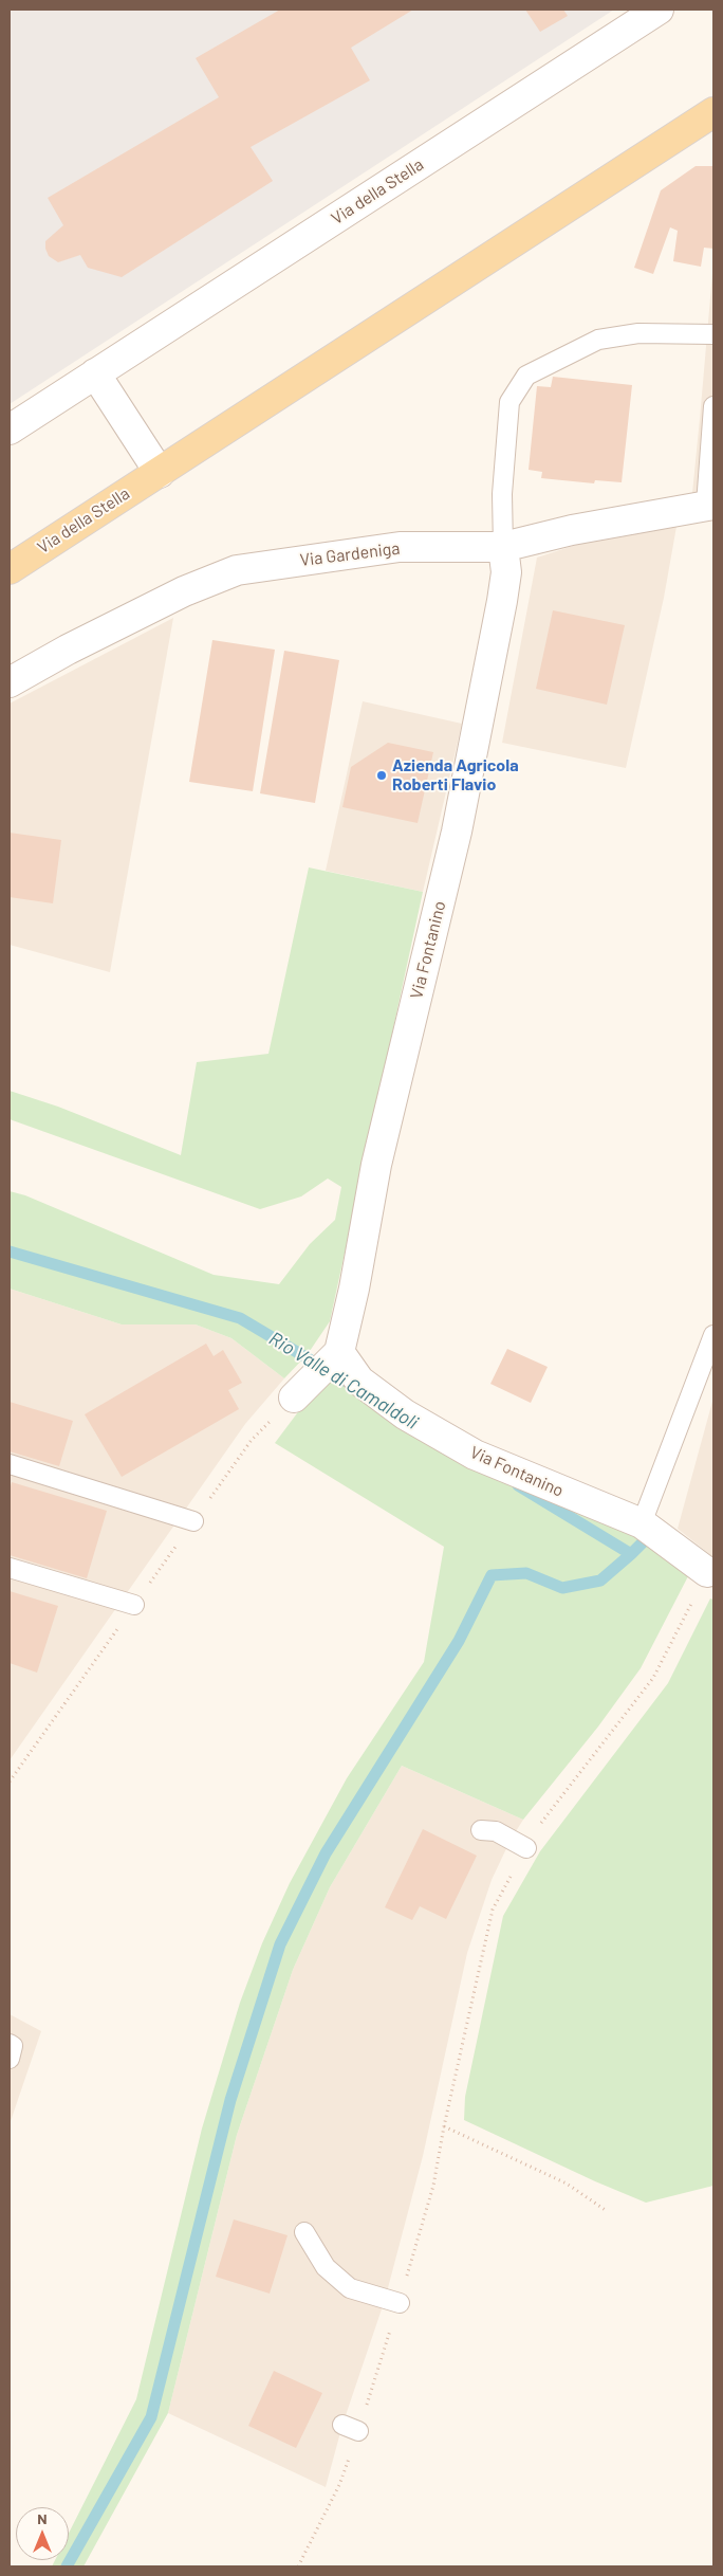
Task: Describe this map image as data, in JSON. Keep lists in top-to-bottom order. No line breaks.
{"streets":{"main road":["Via della Stella"],"street":["Via Gardeniga","Via Fontanino"]},"crossings":[["Via Gardeniga","Via Fontanino"]],"water":["Rio Valle di Camaldoli"],"places":["Azienda Agricola Roberti Flavio"],"north":"top"}
